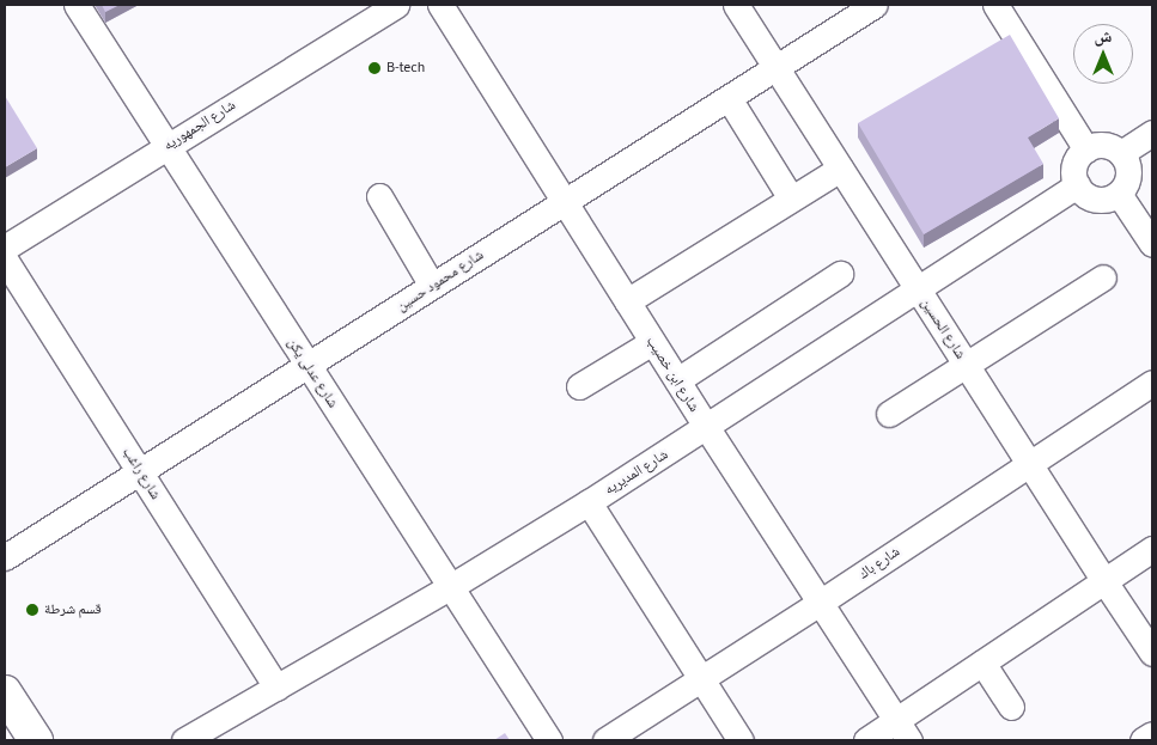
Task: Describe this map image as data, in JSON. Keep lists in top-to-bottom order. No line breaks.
{"streets":{"street":["شارع الجمهوريه","شارع محمود حسين","شارع الحسين","شارع عدلى يكن","شارع ابن خصيب","شارع المديريه","شارع راغب","شارع باك"]},"crossings":[["شارع الجمهوريه","شارع عدلى يكن"],["شارع محمود حسين","شارع الحسين"],["شارع محمود حسين","شارع عدلى يكن"],["شارع محمود حسين","شارع ابن خصيب"],["شارع محمود حسين","شارع راغب"],["شارع الحسين","شارع المديريه"],["شارع الحسين","شارع باك"],["شارع عدلى يكن","شارع المديريه"],["شارع ابن خصيب","شارع المديريه"],["شارع ابن خصيب","شارع باك"],["شارع المديريه","شارع راغب"]],"places":["B-tech","قسم شرطة"],"north":"top"}
